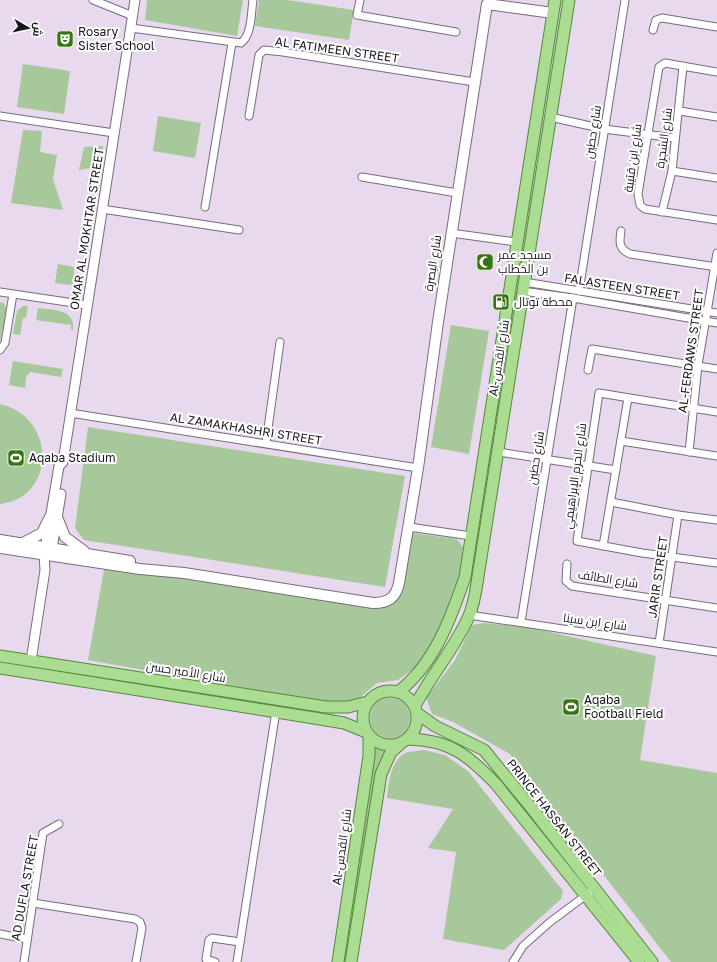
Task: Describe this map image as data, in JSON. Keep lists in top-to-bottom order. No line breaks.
{"streets":{"main road":["شارع البصرة","Al-شارع القدس","شارع الأمير حسن","PRINCE HASSAN STREET"],"street":["AL FATIMEEN STREET","شارع حطين","شارع الشجرة","شارع ابن قتيبة","OMAR AL MOKHTAR STREET","FALASTEEN STREET","AL-FERDAWS STREET","AL ZAMAKHASHRI STREET","شارع الحرم الإبراهيمي","JARIR STREET","شارع الطائف","شارع ابن سينا","AD DUFLA STREET"]},"crossings":[["AL FATIMEEN STREET","شارع البصرة"],["شارع حطين","FALASTEEN STREET"],["شارع حطين","شارع ابن سينا"],["شارع الشجرة","شارع ابن قتيبة"],["OMAR AL MOKHTAR STREET","AL ZAMAKHASHRI STREET"],["OMAR AL MOKHTAR STREET","شارع الأمير حسن"],["شارع البصرة","Al-شارع القدس"],["شارع البصرة","AL ZAMAKHASHRI STREET"],["FALASTEEN STREET","AL-FERDAWS STREET"],["FALASTEEN STREET","Al-شارع القدس"],["Al-شارع القدس","شارع ابن سينا"],["Al-شارع القدس","شارع الأمير حسن"],["Al-شارع القدس","PRINCE HASSAN STREET"],["شارع الحرم الإبراهيمي","JARIR STREET"],["JARIR STREET","شارع الطائف"],["JARIR STREET","شارع ابن سينا"],["شارع الأمير حسن","PRINCE HASSAN STREET"]],"places":{"theatre":["Rosary Sister School"],"mosque":["مسجد عمر بن الخطاب"],"fuel station":["محطة توتال"],"sports":["Aqaba Stadium","Aqaba Football Field"]},"north":"right"}
